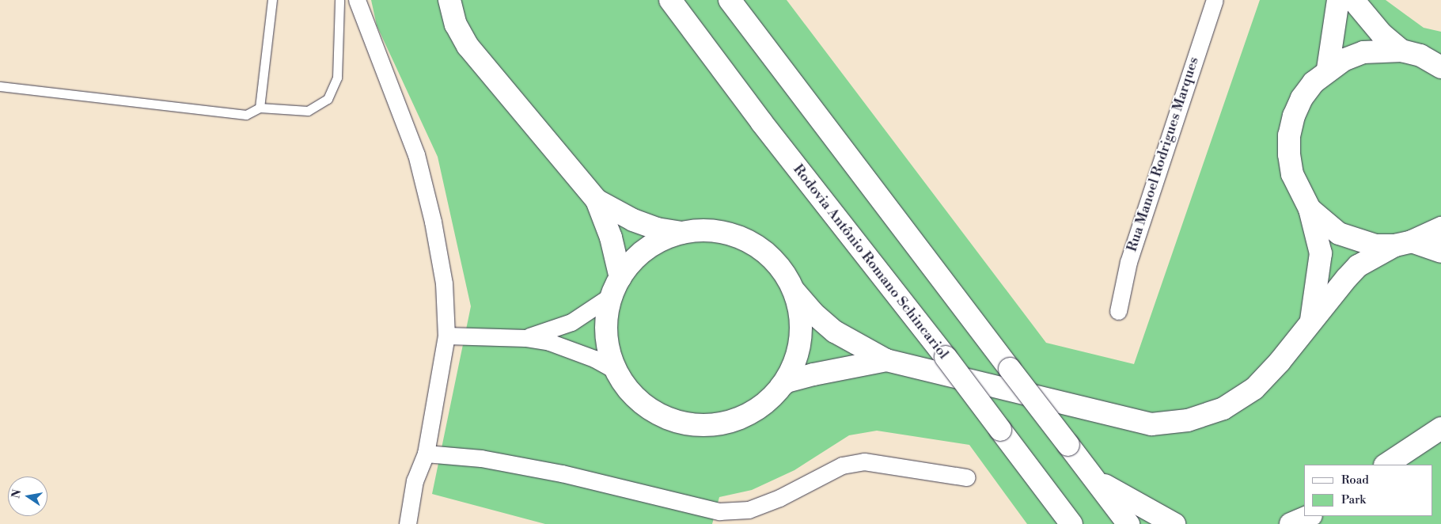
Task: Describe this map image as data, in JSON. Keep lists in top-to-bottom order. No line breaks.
{"streets":{"main road":["Rodovia Antônio Romano Schincariol"],"street":["Rua Manoel Rodrigues Marques"]},"legend":["Road","Park"],"north":"left"}
